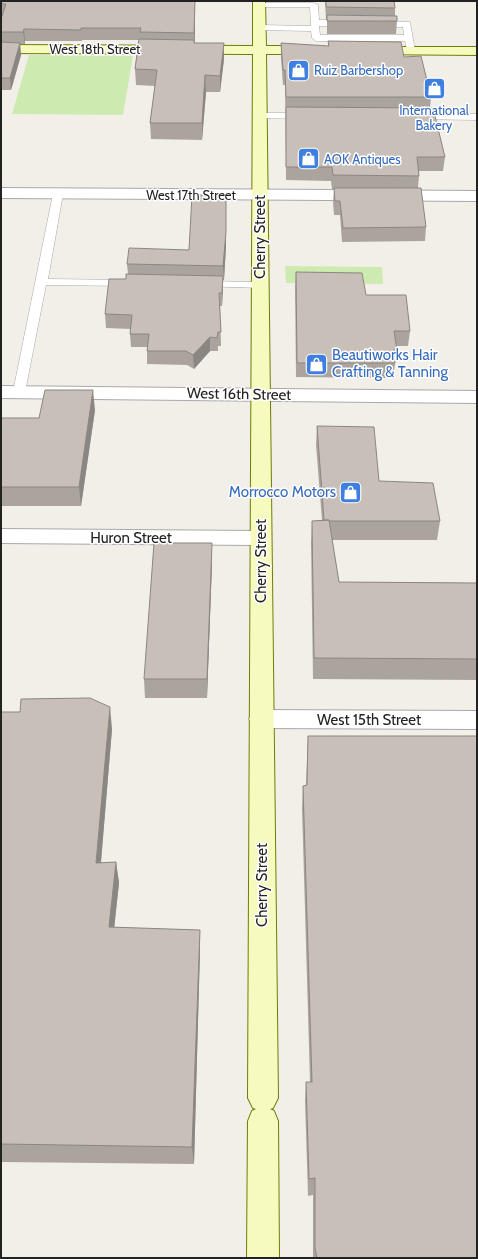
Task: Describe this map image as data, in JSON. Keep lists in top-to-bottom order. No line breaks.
{"streets":{"street":["West 18th Street","West 17th Street","Cherry Street","West 16th Street","Huron Street","West 15th Street"]},"crossings":[["West 18th Street","Cherry Street"],["West 17th Street","Cherry Street"],["Cherry Street","West 16th Street"],["Cherry Street","Huron Street"],["Cherry Street","West 15th Street"]],"places":{"shop":["Ruiz Barbershop","International Bakery","AOK Antiques","Beautiworks Hair Crafting & Tanning","Morrocco Motors"]}}
